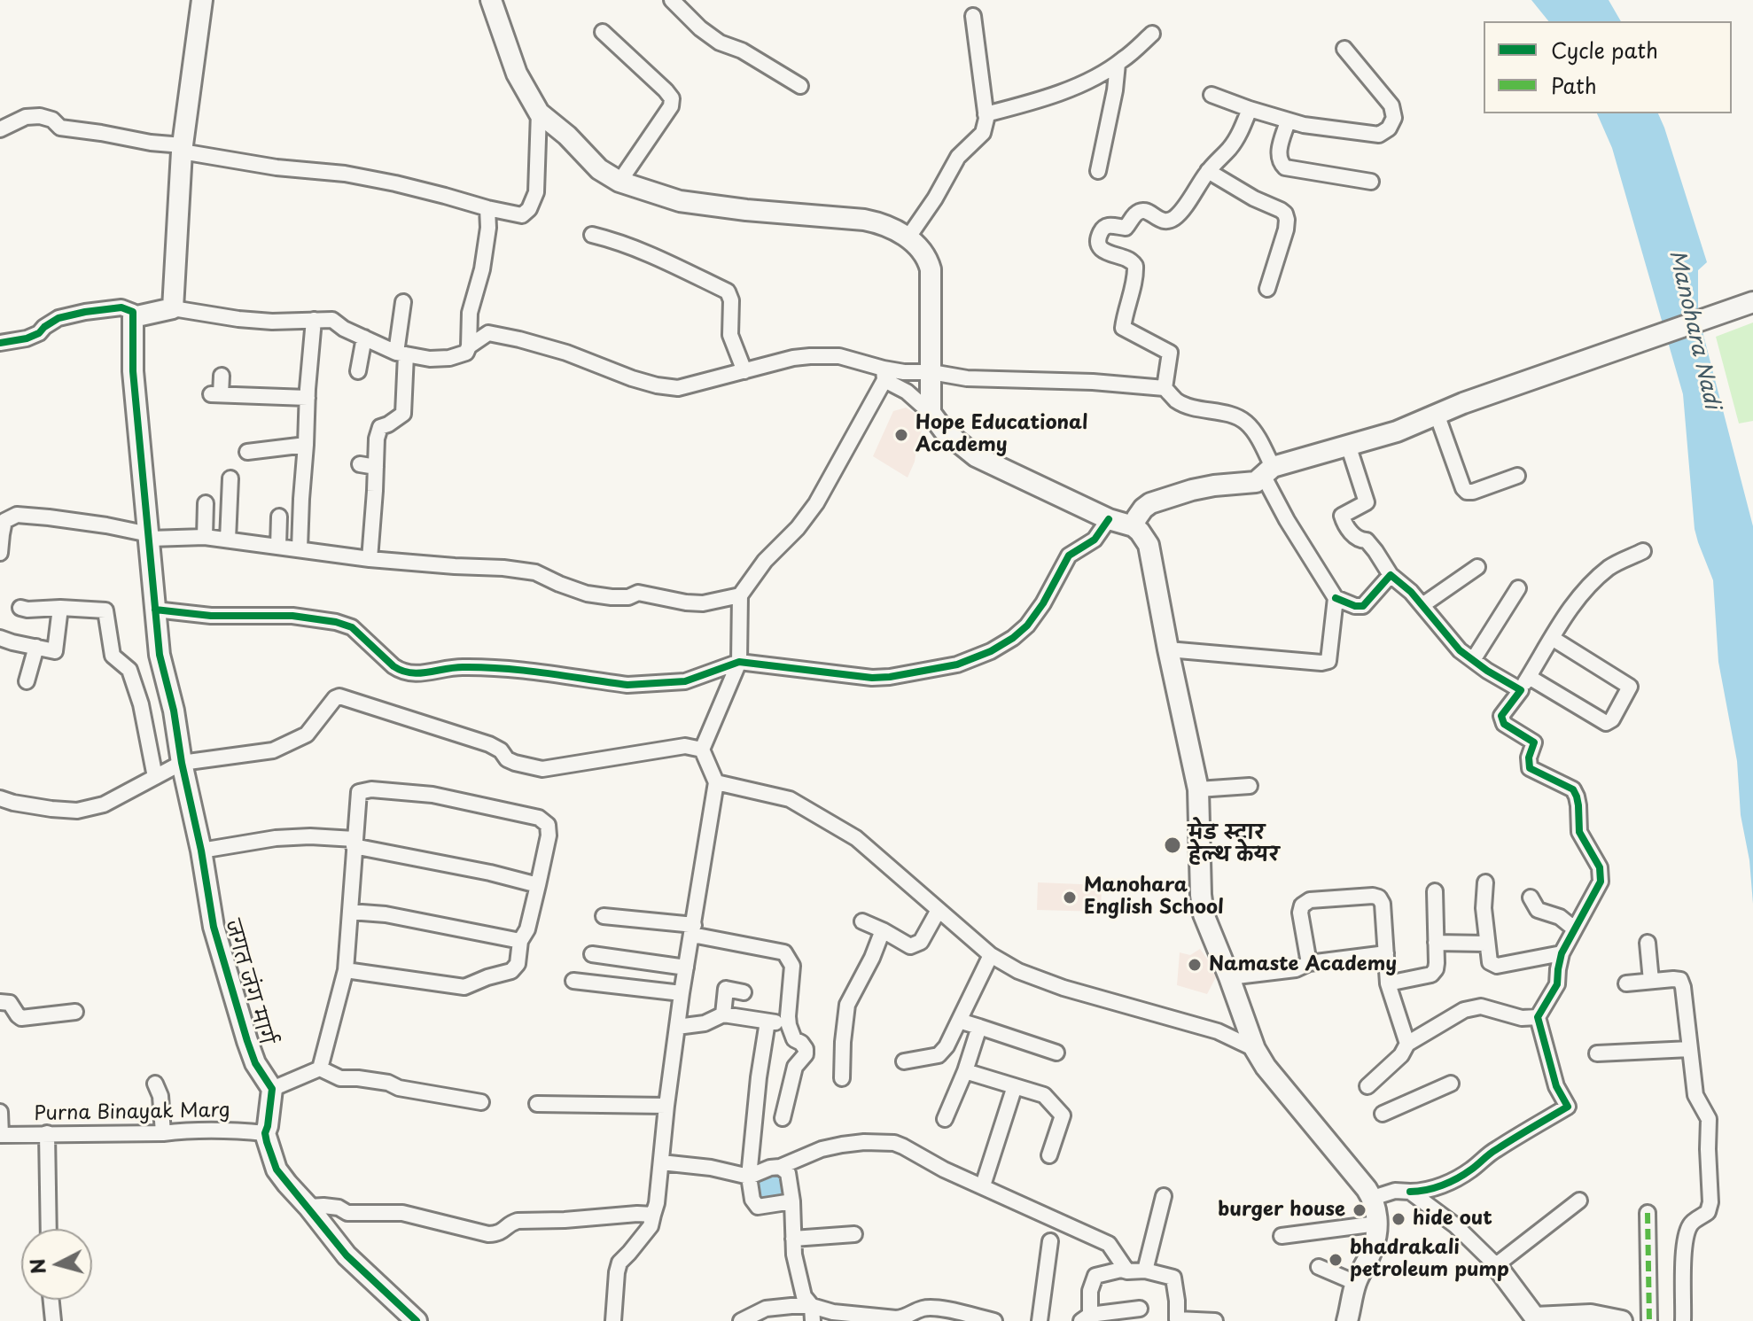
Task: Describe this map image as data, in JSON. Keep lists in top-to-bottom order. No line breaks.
{"streets":{"street":["जगत जंग मार्ग","Purna Binayak Marg"]},"water":["Manohara Nadi"],"places":["Hope Educational Academy","मेड स्टार हेल्थ केयर","Manohara English School","Namaste Academy","burger house","hide out","bhadrakali petroleum pump"],"legend":["Cycle path","Path"],"north":"left"}
